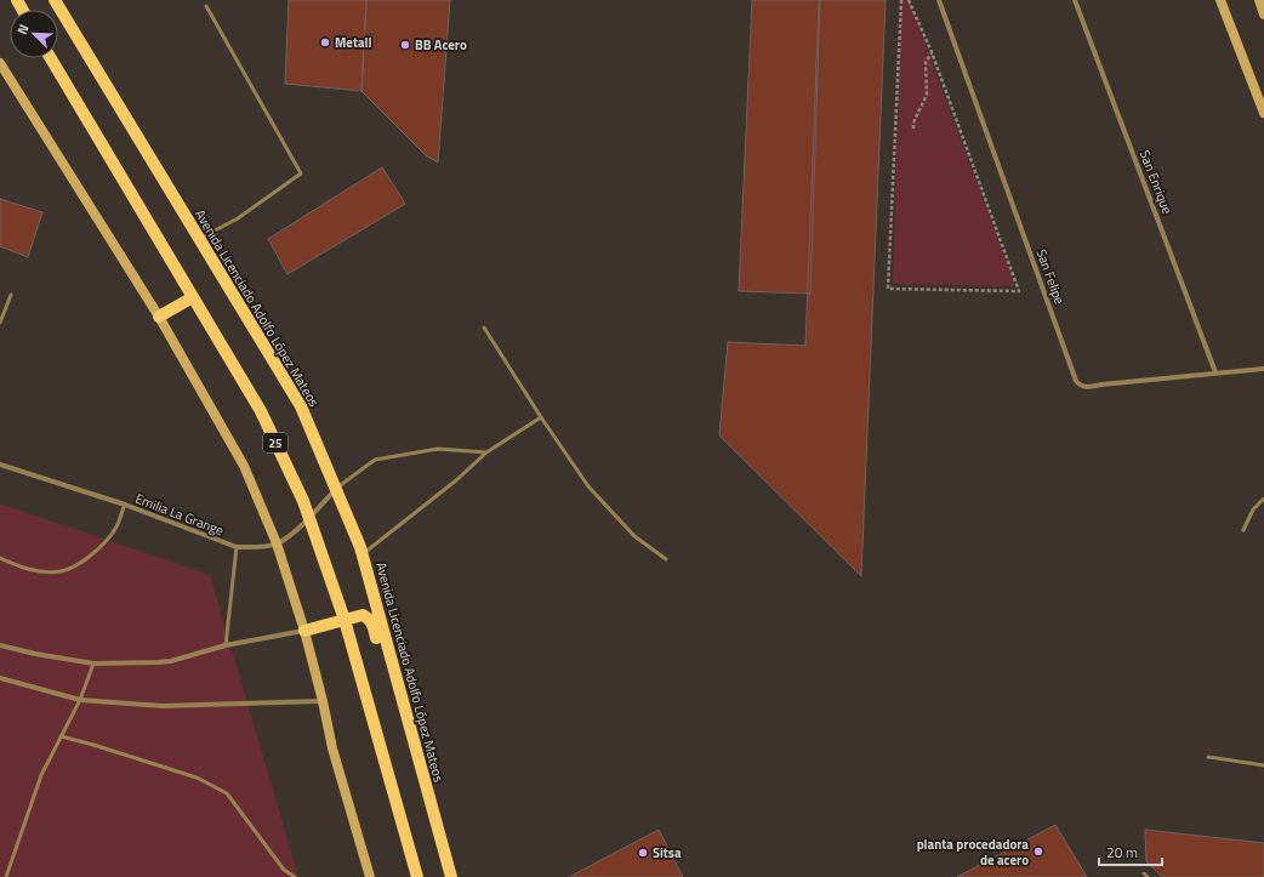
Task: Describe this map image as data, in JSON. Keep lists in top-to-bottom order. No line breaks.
{"streets":{"main road":["Avenida Licenciado Adolfo López Mateos","25"],"street":["San Enrique","San Felipe","Emilia La Grange"]},"crossings":[["San Enrique","San Felipe"],["Avenida Licenciado Adolfo López Mateos","Emilia La Grange"],["25","Emilia La Grange"]],"places":["Metall","BB Acero","planta procedadora de acero","Sitsa"],"scale_bar":"20 m","north":"top left"}
